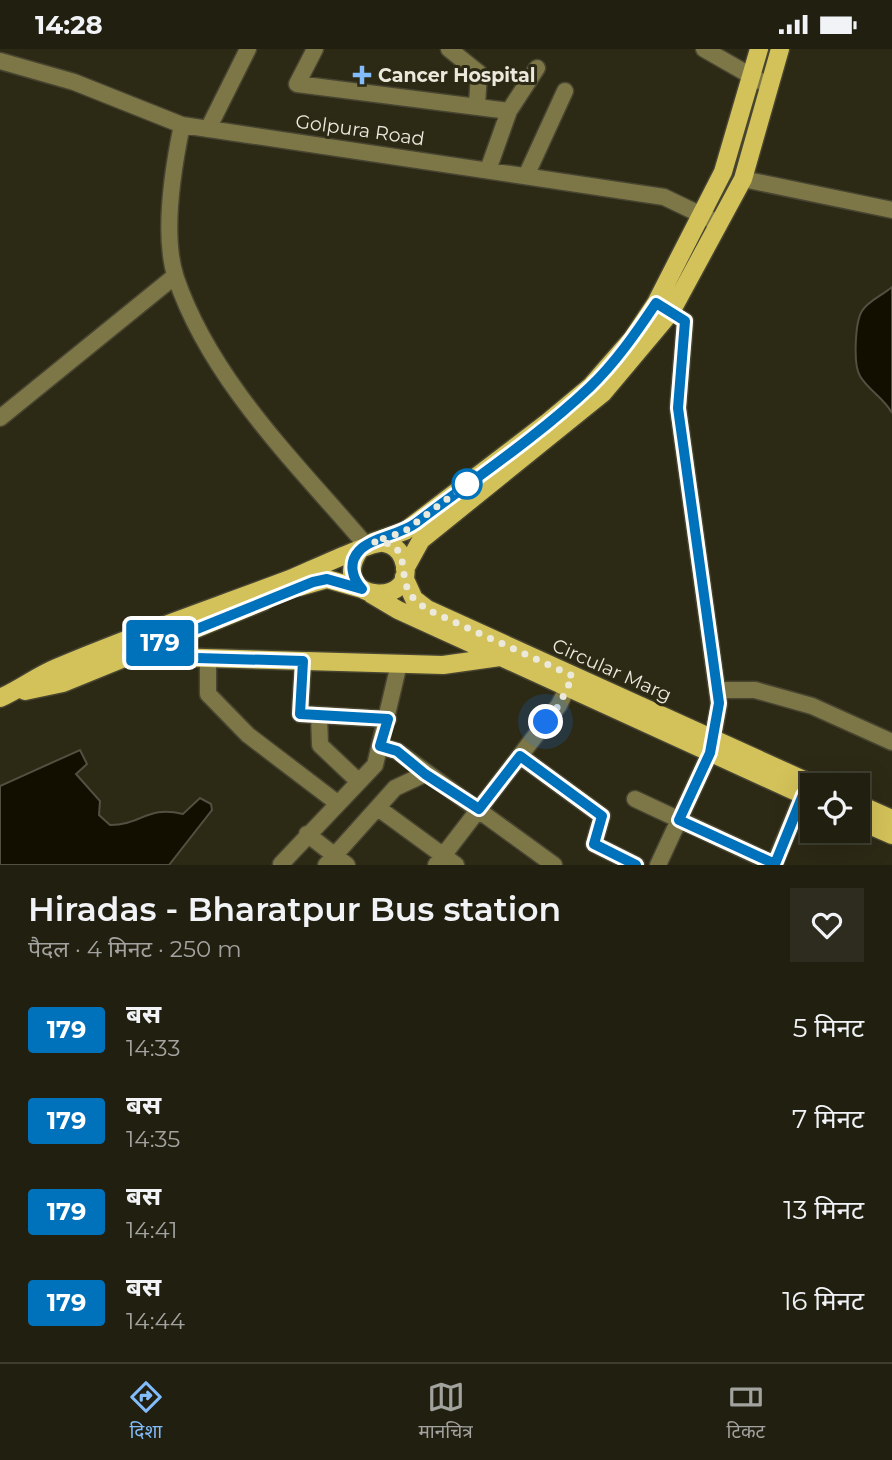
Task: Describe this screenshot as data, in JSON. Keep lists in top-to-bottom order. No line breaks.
{"streets":{"main road":["Circular Marg"],"street":["Golpura Road"]},"places":{"health":["Cancer Hospital"]},"lines":["bus line 179"],"page":{"status":"14:28","on_map":"179","heading":["Hiradas - Bharatpur Bus station","पैदल · 4 मिनट · 250 m"],"list":[{"mark":"179","name":"बस","note":"14:33","value":"5 मिनट"},{"mark":"179","name":"बस","note":"14:35","value":"7 मिनट"},{"mark":"179","name":"बस","note":"14:41","value":"13 मिनट"},{"mark":"179","name":"बस","note":"14:44","value":"16 मिनट"}],"tabs":["दिशा","मानचित्र","टिकट"]}}
